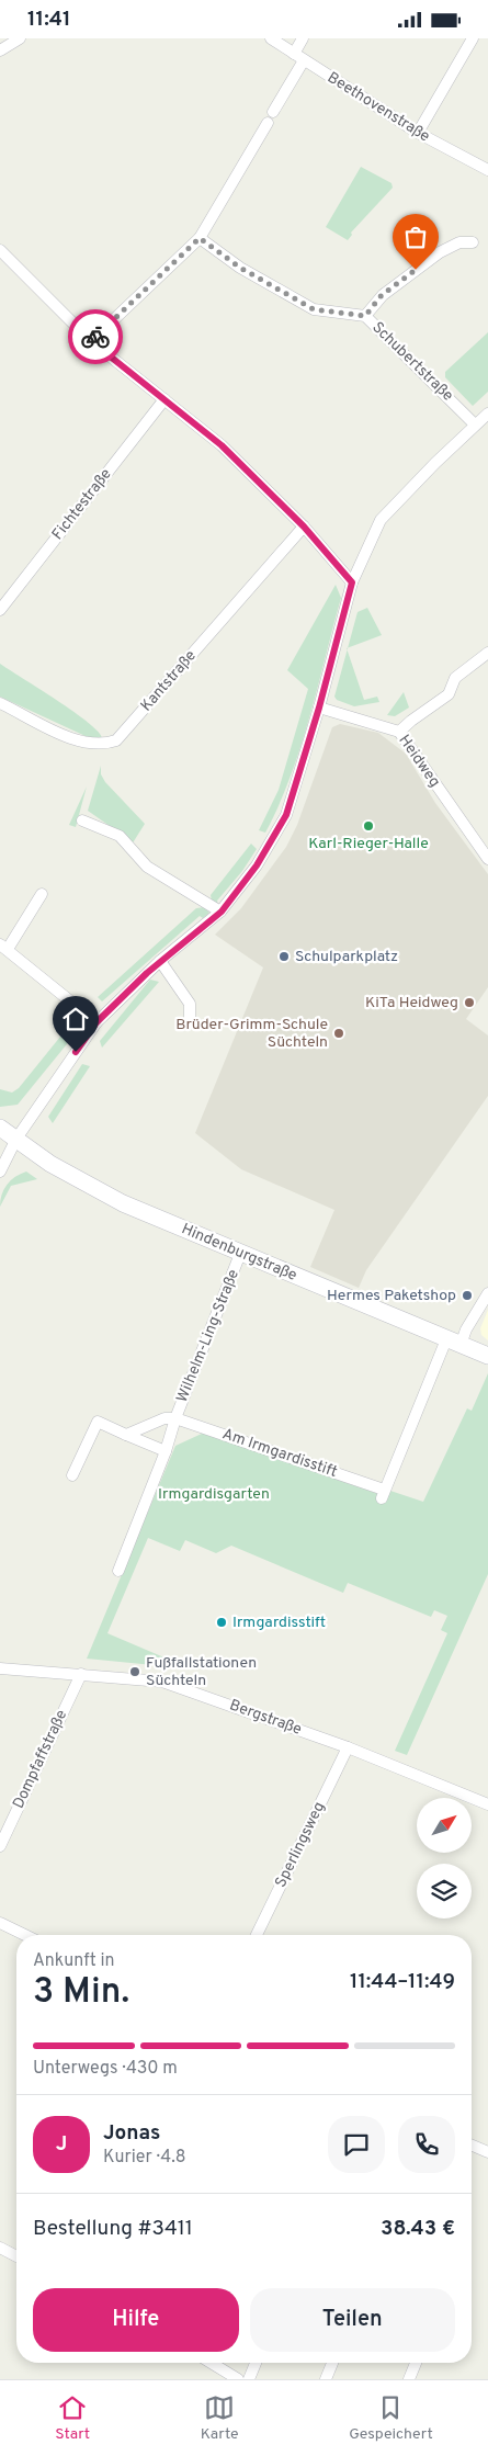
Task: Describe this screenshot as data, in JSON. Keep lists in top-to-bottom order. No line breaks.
{"streets":{"main road":["Hindenburgstraße"],"street":["Beethovenstraße","Schubertstraße","Fichtestraße","Kantstraße","Heidweg","Wilhelm-Ling-Straße","Am Irmgardisstift","Bergstraße","Dompfaffstraße","Sperlingsweg"]},"crossings":[["Hindenburgstraße","Wilhelm-Ling-Straße"],["Hindenburgstraße","Am Irmgardisstift"],["Wilhelm-Ling-Straße","Am Irmgardisstift"],["Bergstraße","Dompfaffstraße"],["Bergstraße","Sperlingsweg"]],"parks":["Irmgardisgarten"],"places":["Karl-Rieger-Halle","Schulparkplatz","KiTa Heidweg","Brüder-Grimm-Schule Süchteln","Hermes Paketshop","Irmgardisstift","Fußfallstationen Süchteln"],"north":"top right","page":{"status":"11:41","heading":["3 Min.","Ankunft in","11:44–11:49"],"panel":["Jonas","Kurier · 4.8","Bestellung #3411","38.43 €"],"bar":"Unterwegs · 430 m","round":"J","buttons":["Hilfe","Teilen"],"tabs":["Start","Karte","Gespeichert"]}}
